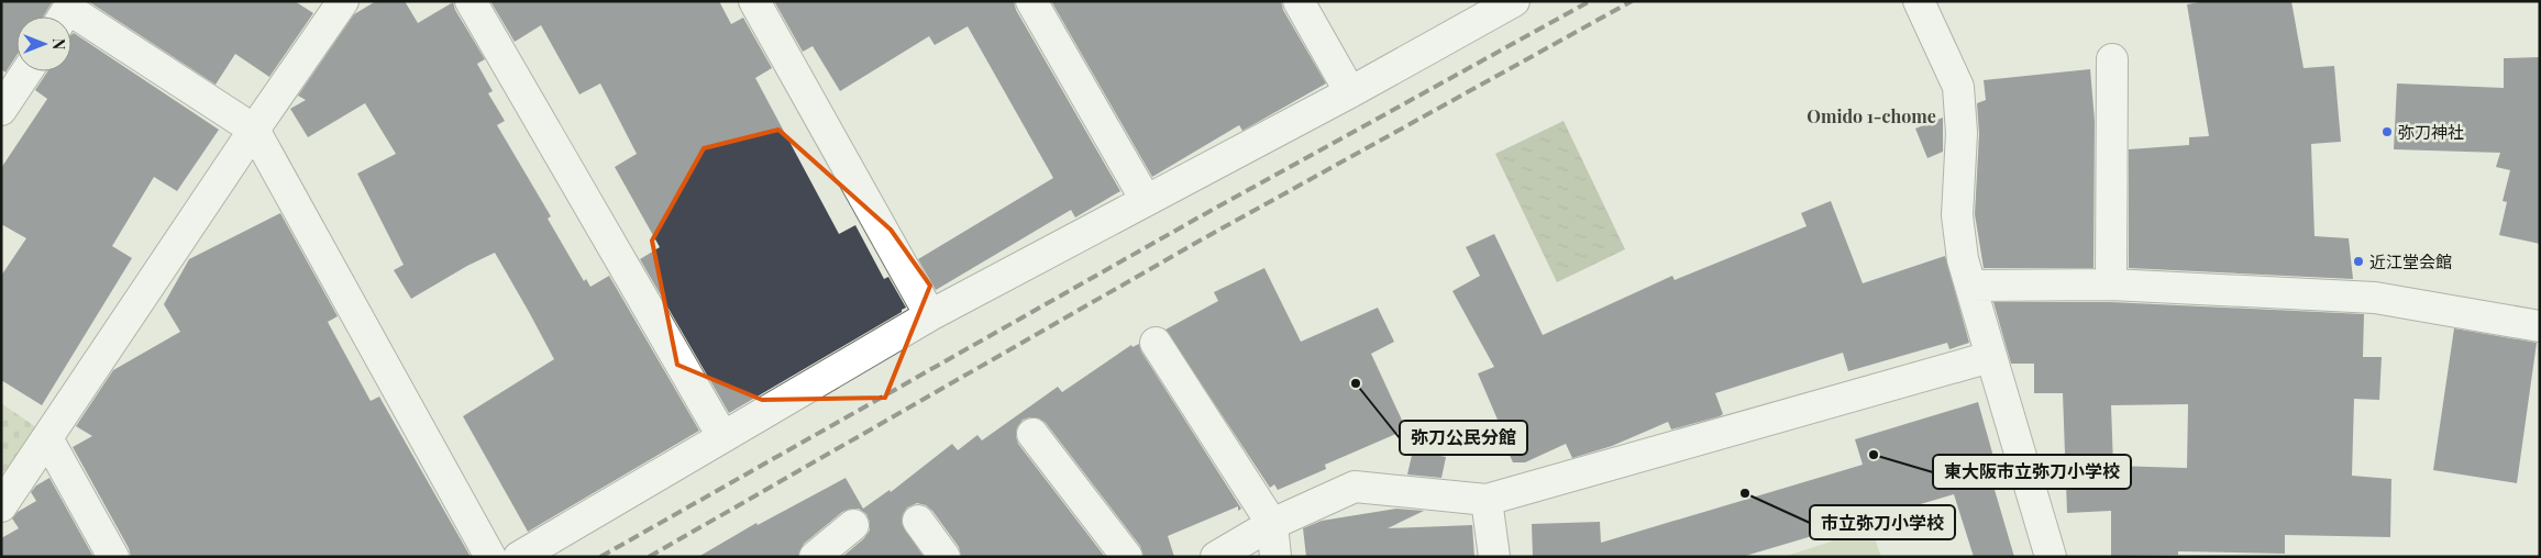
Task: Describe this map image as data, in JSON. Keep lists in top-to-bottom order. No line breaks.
{"districts":["Omido 1-chome"],"places":["弥刀神社","近江堂会館","弥刀公民分館","東大阪市立弥刀小学校","市立弥刀小学校"],"north":"right"}
